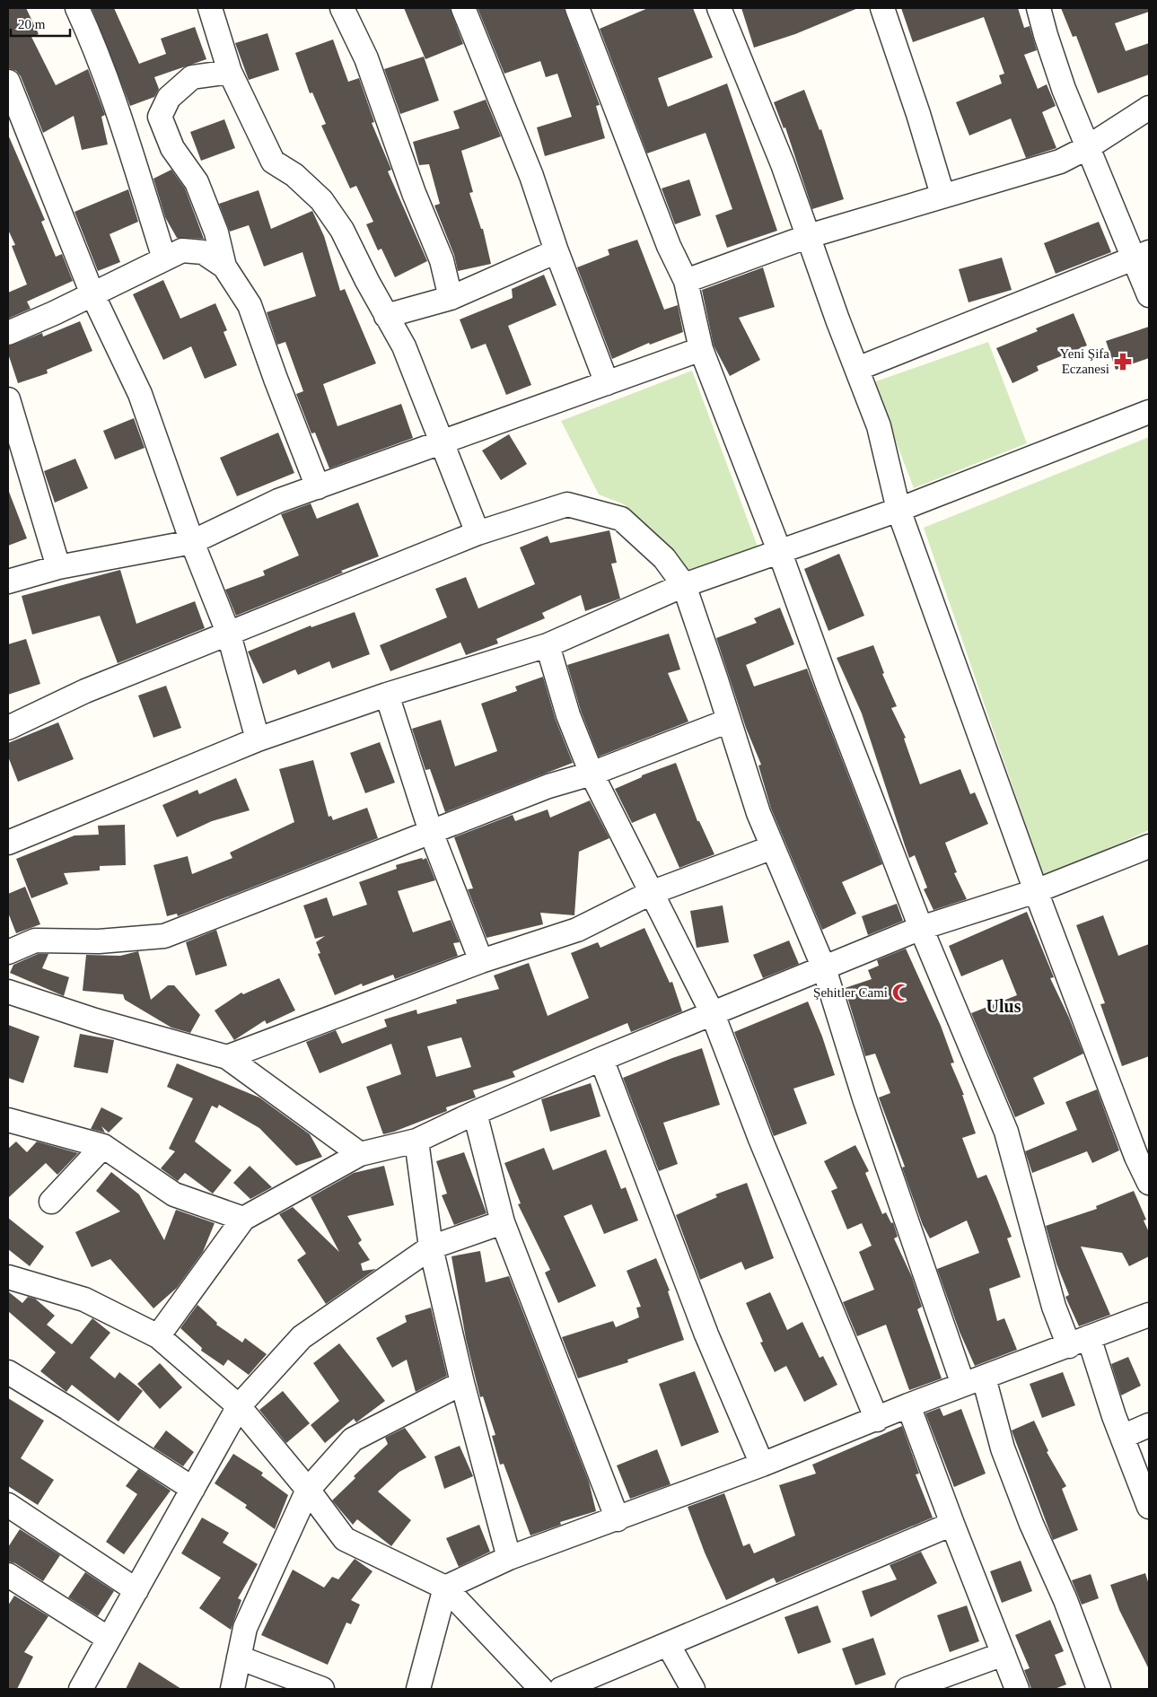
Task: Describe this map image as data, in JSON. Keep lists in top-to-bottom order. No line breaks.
{"districts":["Ulus"],"places":{"pharmacy":["Yeni Şifa Eczanesi"],"mosque":["Şehitler Cami"]},"scale_bar":"20 m"}
